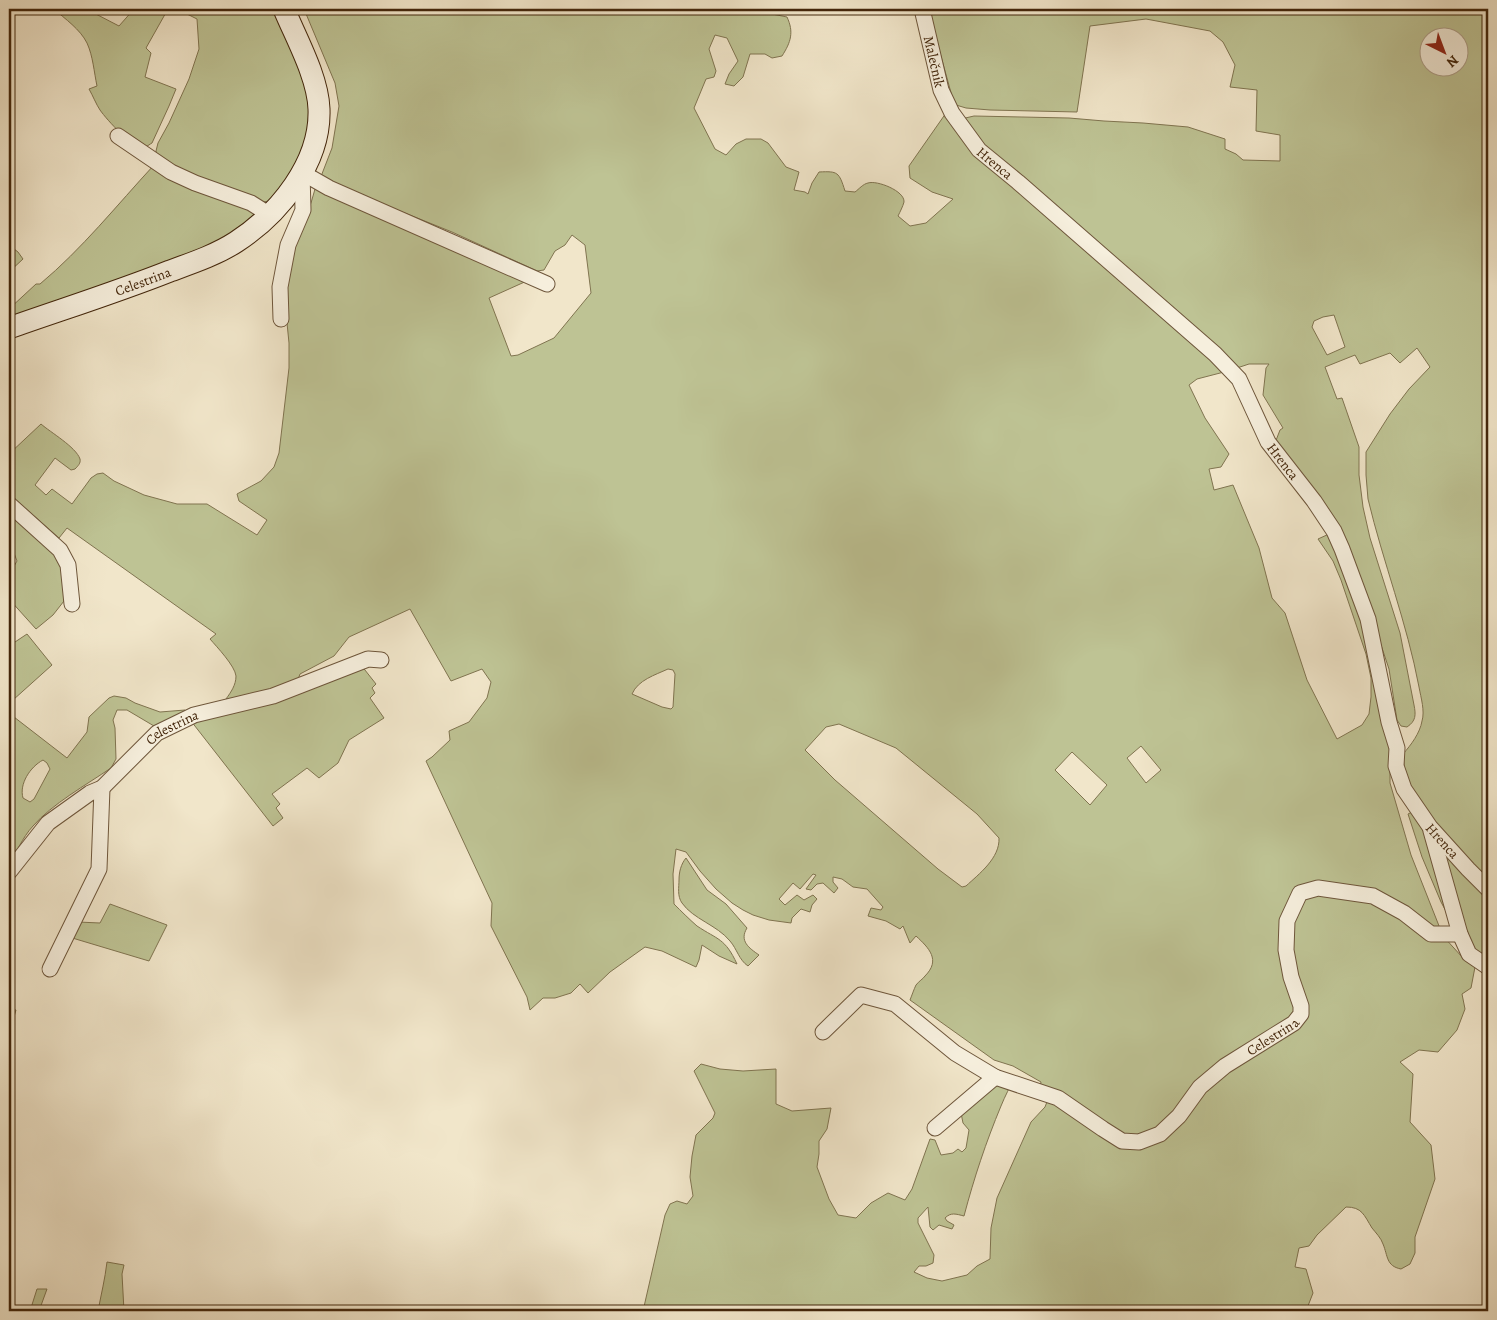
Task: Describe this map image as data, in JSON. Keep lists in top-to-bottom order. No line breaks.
{"streets":{"street":["Malečnik","Hrenca","Celestrina"]},"crossings":[["Malečnik","Hrenca"]],"north":"bottom right"}
